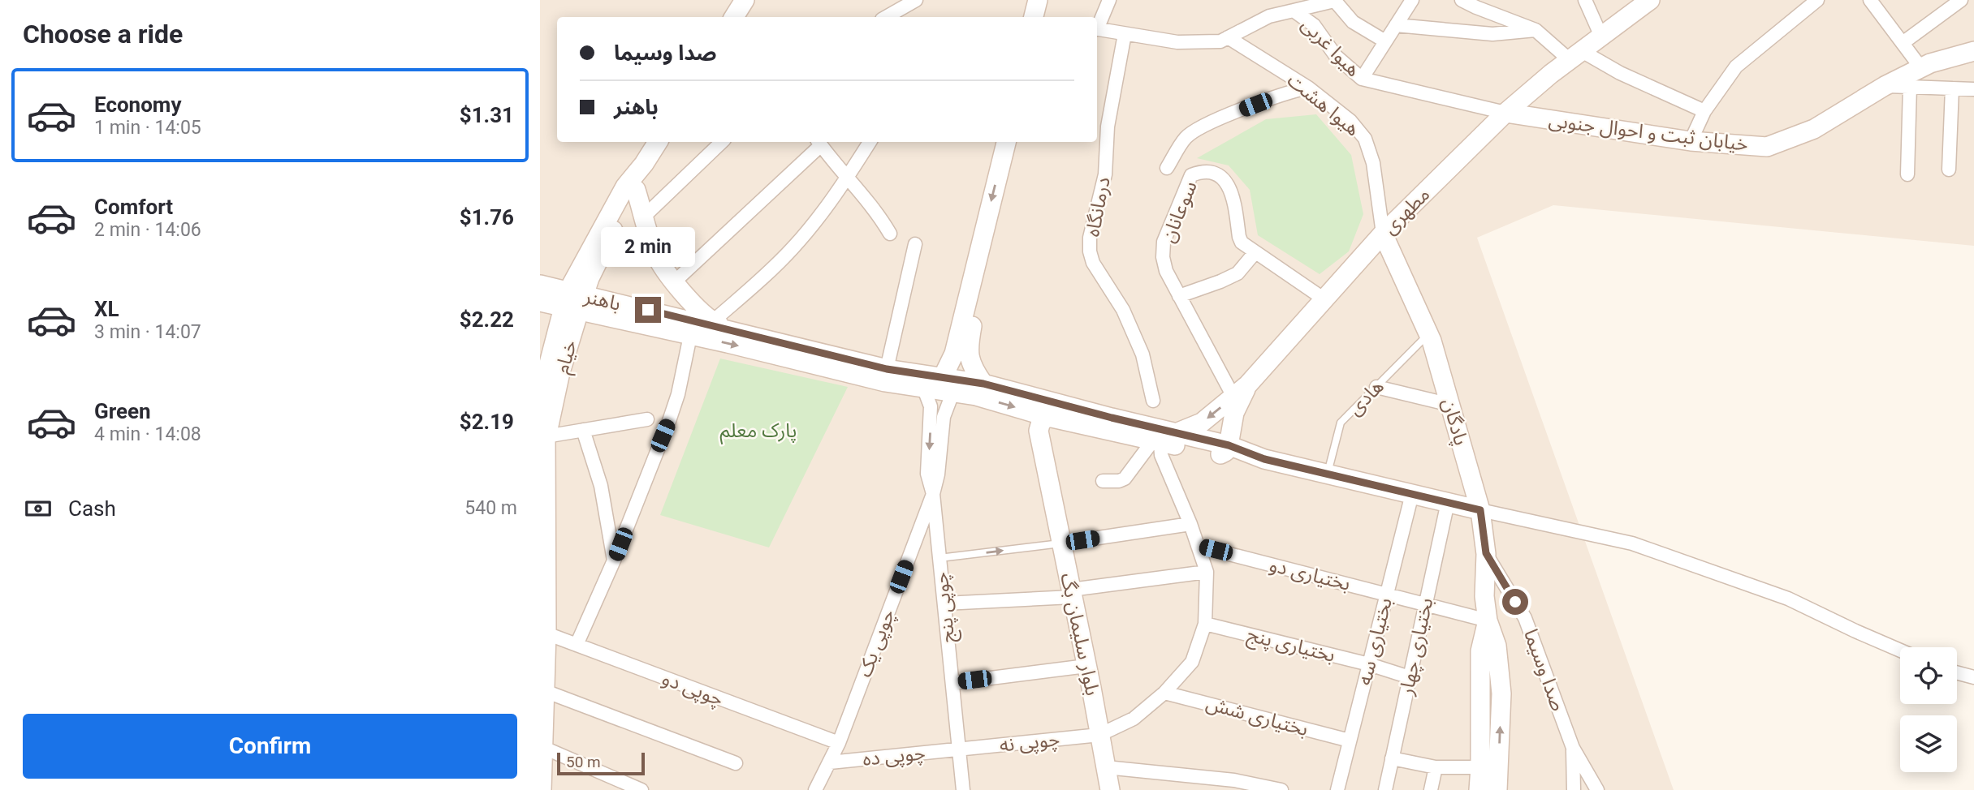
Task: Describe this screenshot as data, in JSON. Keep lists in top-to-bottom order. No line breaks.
{"streets":{"main road":["خیابان ثبت و احوال جنوبی","مطهری","باهنر","خیام","پادگان","بلوار سلیمان بگ"],"street":["هیوا غربی","هیوا هشت","درمانگاه","سوعانان","بختیاری دو","چوپی پنج","بختیاری سه","چوپی یک","بختیاری پنج","بختیاری چهار","صدا وسیما","چوپی دو","بختیاری شش","چوپی نه","چوپی ده"],"lane":["هادی"]},"crossings":[["هیوا غربی","هیوا هشت"],["هیوا غربی","خیابان ثبت و احوال جنوبی"],["هیوا غربی","درمانگاه"],["هیوا غربی","مطهری"],["هیوا هشت","مطهری"],["هیوا هشت","پادگان"],["خیابان ثبت و احوال جنوبی","مطهری"],["مطهری","سوعانان"],["مطهری","باهنر"],["مطهری","پادگان"],["باهنر","خیام"],["باهنر","هادی"],["باهنر","پادگان"],["باهنر","بلوار سلیمان بگ"],["باهنر","بختیاری سه"],["باهنر","چوپی یک"],["باهنر","بختیاری چهار"],["خیام","چوپی دو"],["هادی","پادگان"],["پادگان","بختیاری دو"],["پادگان","صدا وسیما"],["بختیاری دو","بختیاری سه"],["بختیاری دو","بختیاری چهار"],["چوپی پنج","چوپی یک"],["چوپی پنج","چوپی نه"],["چوپی پنج","چوپی ده"],["بلوار سلیمان بگ","چوپی نه"],["بختیاری سه","بختیاری پنج"],["بختیاری سه","بختیاری شش"],["چوپی یک","چوپی دو"],["چوپی یک","چوپی ده"],["بختیاری پنج","بختیاری چهار"],["بختیاری پنج","چوپی نه"],["بختیاری شش","چوپی نه"],["چوپی نه","چوپی ده"]],"parks":["پارک معلم"],"scale_bar":"50 m","page":{"heading":"Choose a ride","banner":["صدا وسیما","باهنر"],"list":[{"name":"Economy","note":"1 min · 14:05","value":"$1.31"},{"name":"Comfort","note":"2 min · 14:06","value":"$1.76"},{"name":"XL","note":"3 min · 14:07","value":"$2.22"},{"name":"Green","note":"4 min · 14:08","value":"$2.19"}],"bubble":"2 min","pay":["Cash","540 m"],"buttons":"Confirm","scale":"50 m"}}
